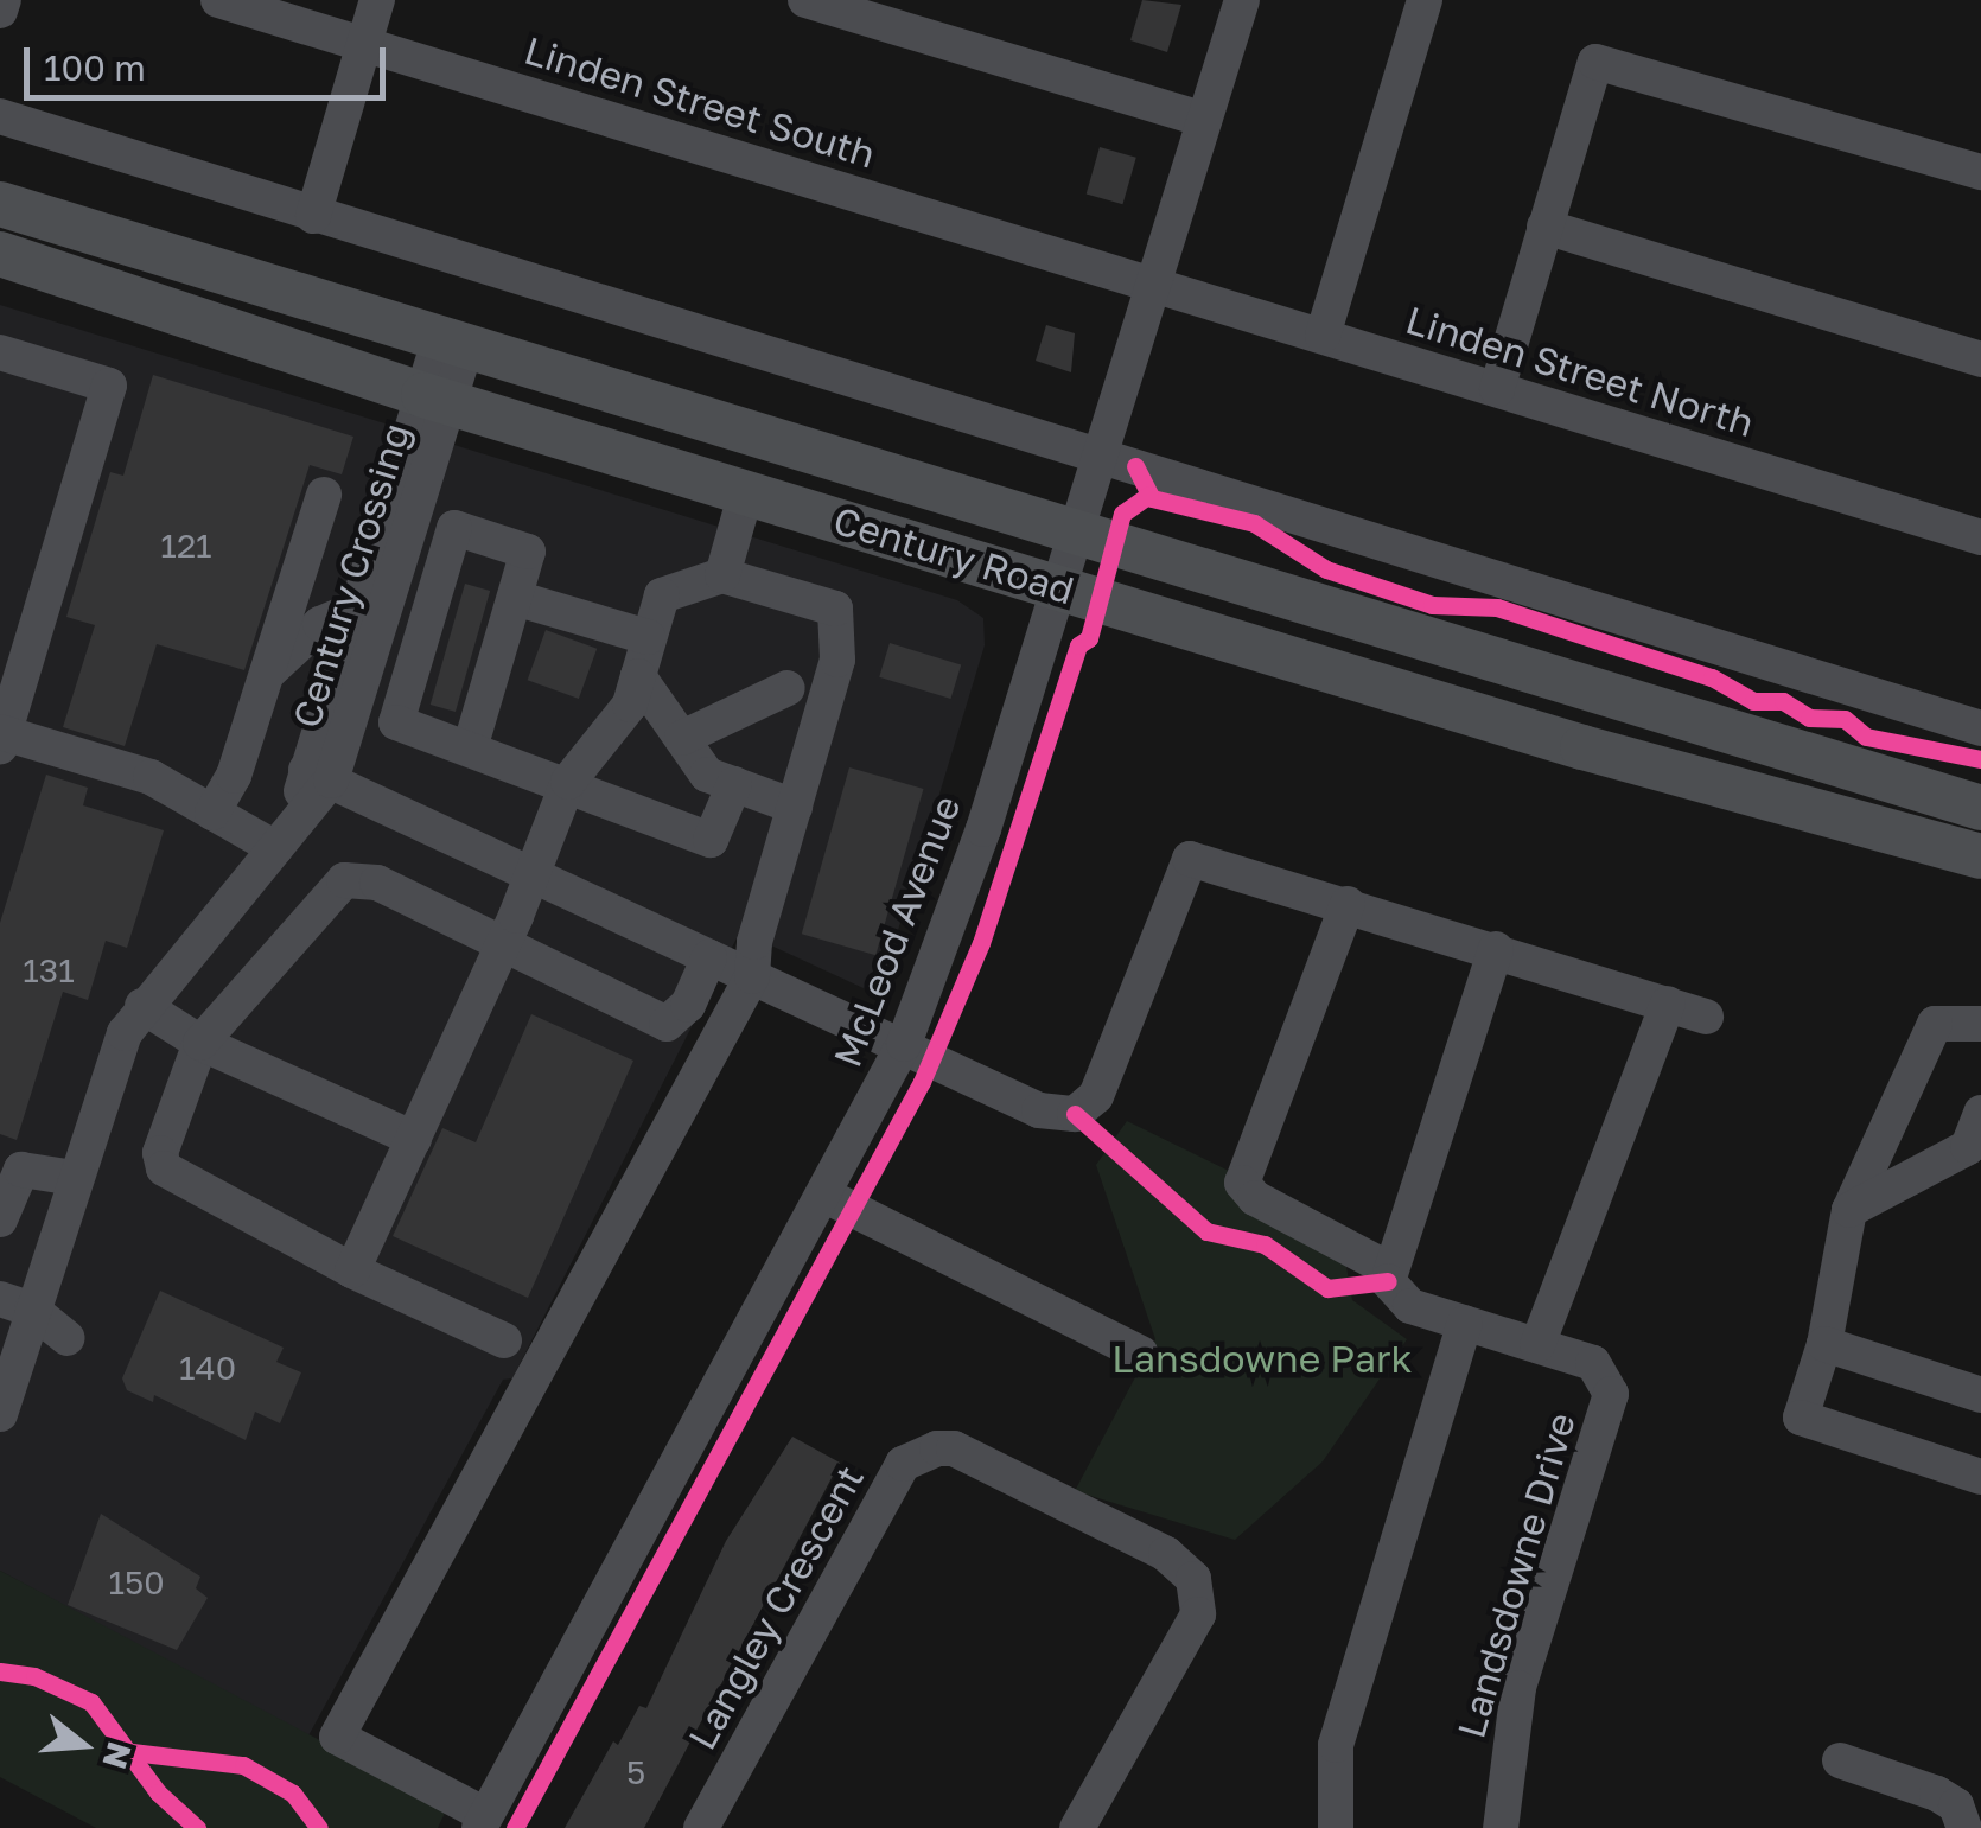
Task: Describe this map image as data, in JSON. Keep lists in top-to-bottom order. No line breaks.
{"streets":{"main road":["Century Road"],"street":["Linden Street South","Linden Street North","Century Crossing","McLeod Avenue","Landsdowne Drive","Langley Crescent"]},"crossings":[["Linden Street South","Linden Street North"],["Linden Street South","McLeod Avenue"],["Linden Street North","McLeod Avenue"],["Century Road","Century Crossing"],["Century Road","McLeod Avenue"]],"parks":["Lansdowne Park"],"house_numbers":["121","131","140","150","5"],"scale_bar":"100 m","north":"right"}
